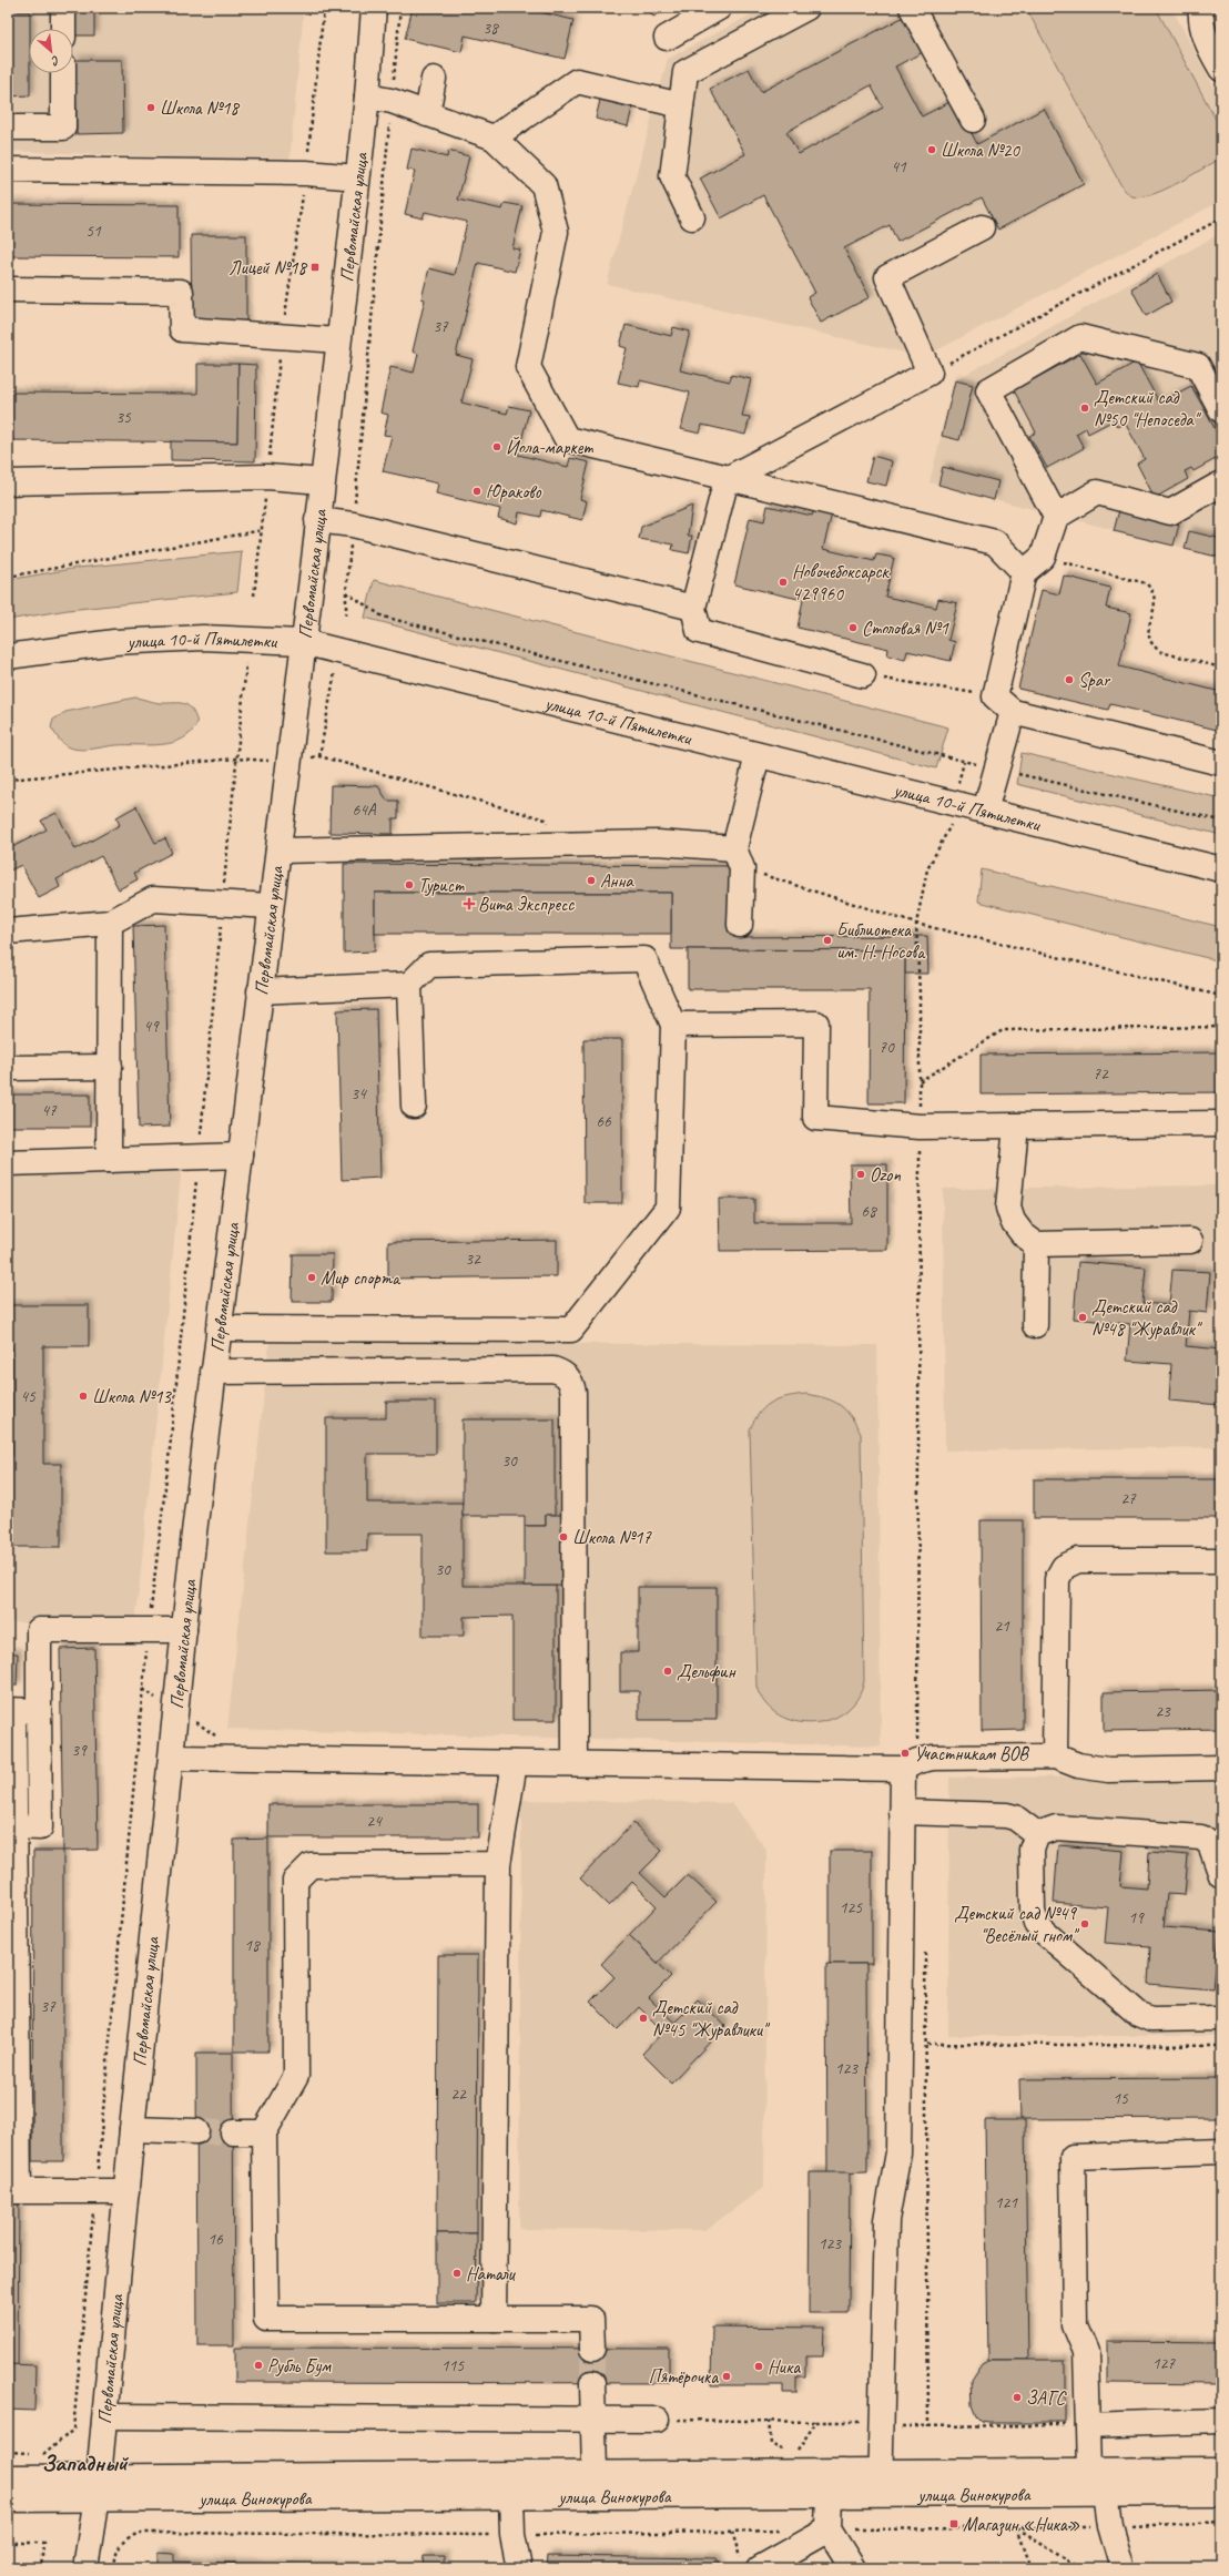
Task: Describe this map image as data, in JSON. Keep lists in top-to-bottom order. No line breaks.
{"streets":{"main road":["Первомайская улица","улица 10-й Пятилетки","улица Винокурова"]},"crossings":[["Первомайская улица","улица 10-й Пятилетки"],["Первомайская улица","улица Винокурова"]],"districts":["Западный"],"places":{"other":["Школа №18","Школа №20","Детский сад №50 \"Непоседа\"","Йола-маркет","Юраково","Новочебоксарск 429960","Столовая №1","Spar","Анна","Турист","Библиотека им. Н. Носова","Ozon","Мир спорта","Детский сад №48 \"Журавлик\"","Школа №13","Школа №17","Дельфин","Участникам ВОВ","Детский сад №49 \"Весёлый гном\"","Детский сад №45 \"Журавлики\"","Натали","Рубль Бум","Ника","Пятёрочка","ЗАГС"],"transit":["Лицей №18","Магазин «Ника»"],"health":["Вита Экспресс"]},"house_numbers":["38","41","51","37","35","64А","49","70","72","34","47","66","68","32","45","30","27","30","21","23","39","24","125","19","18","37","123","22","15","121","16","123","127","115"],"north":"bottom right"}
